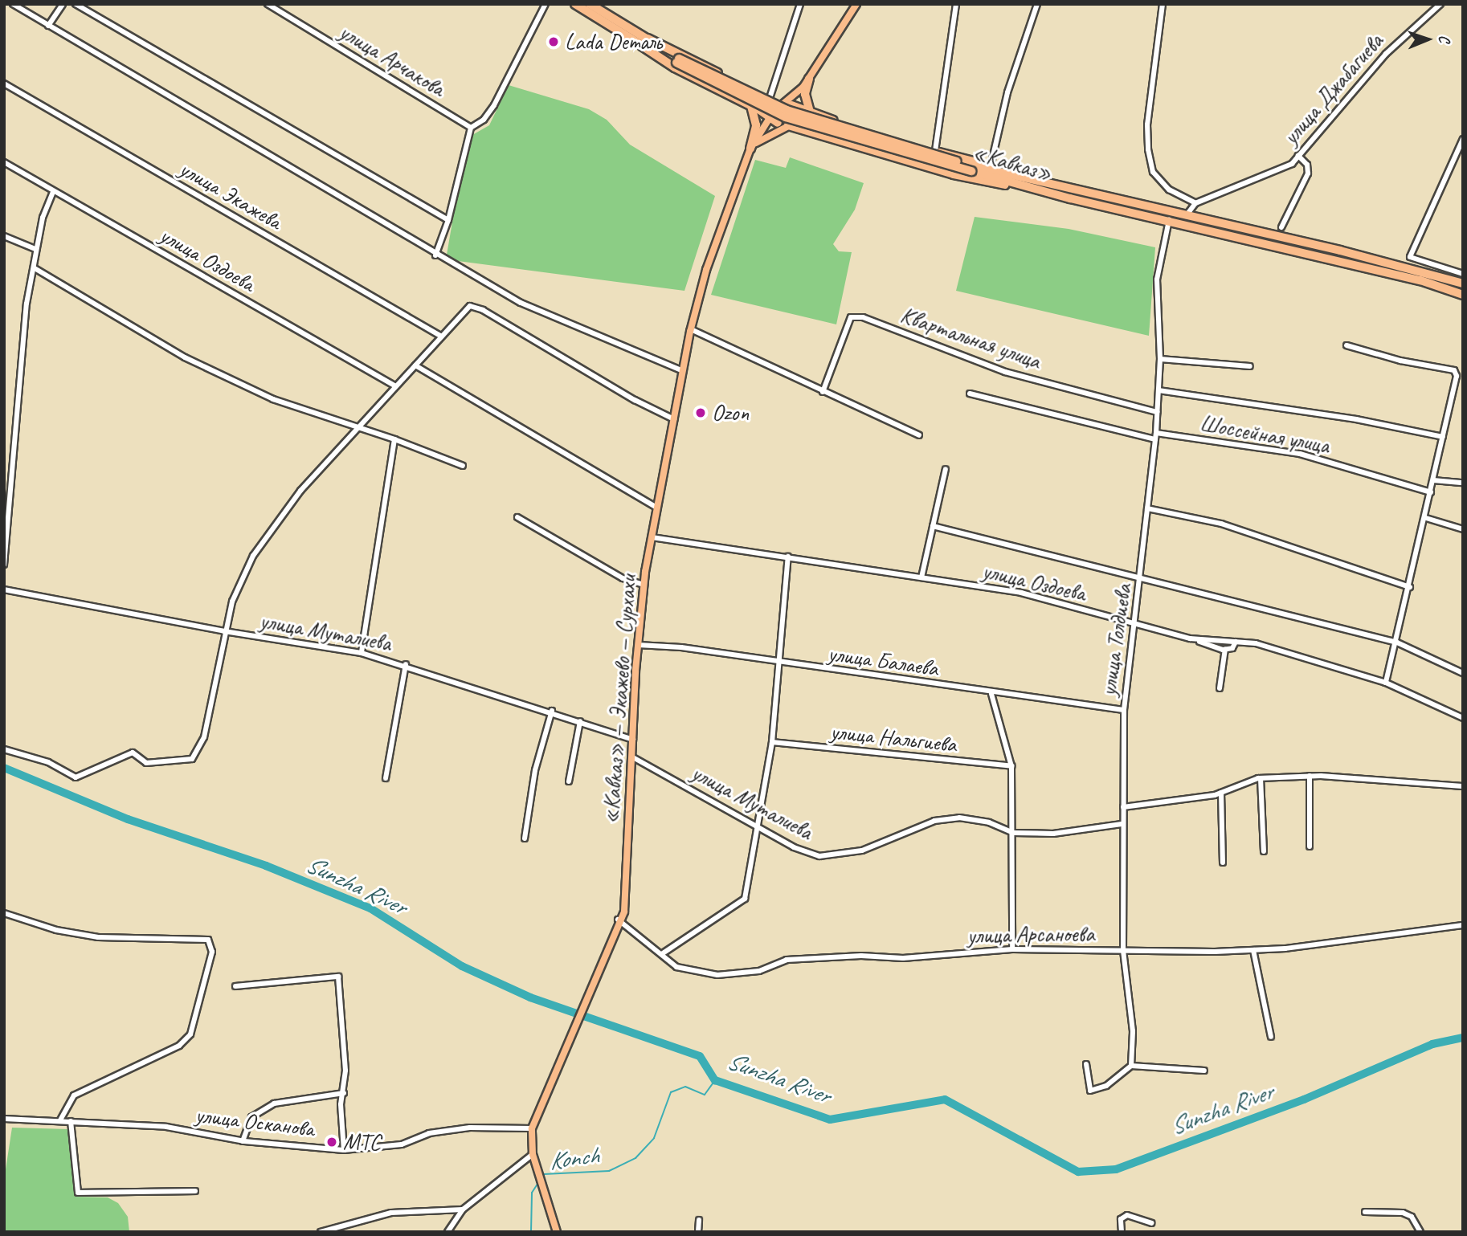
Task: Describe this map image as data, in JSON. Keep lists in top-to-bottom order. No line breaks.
{"streets":{"highway":["«Кавказ»"],"main road":["«Кавказ» — Экажево — Сурхахи"],"street":["улица Арчакова","улица Джабагиева","улица Экажева","улица Оздоева","Квартальная улица","Шоссейная улица","улица Муталиева","улица Толдиева","улица Балаева","улица Нальгиева","улица Арсаноева","улица Осканова"]},"crossings":[["«Кавказ»","улица Толдиева"],["«Кавказ»","«Кавказ» — Экажево — Сурхахи"],["улица Оздоева","улица Толдиева"],["улица Оздоева","«Кавказ» — Экажево — Сурхахи"],["Квартальная улица","улица Толдиева"],["Шоссейная улица","улица Толдиева"],["улица Муталиева","улица Толдиева"],["улица Муталиева","«Кавказ» — Экажево — Сурхахи"],["улица Толдиева","улица Балаева"],["улица Толдиева","улица Арсаноева"],["улица Балаева","«Кавказ» — Экажево — Сурхахи"],["«Кавказ» — Экажево — Сурхахи","улица Арсаноева"],["«Кавказ» — Экажево — Сурхахи","улица Осканова"]],"water":["Sunzha River","Konch"],"places":["Lada Dеталь","Ozon","МТС"],"north":"right"}
